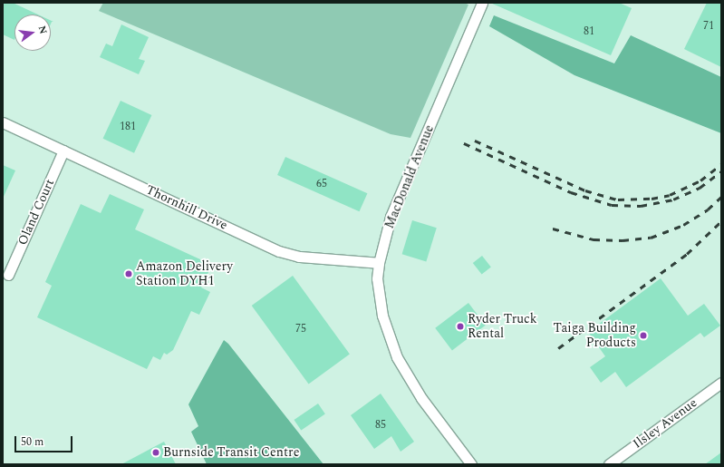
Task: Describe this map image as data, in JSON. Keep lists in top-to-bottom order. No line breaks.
{"streets":{"street":["MacDonald Avenue","Thornhill Drive","Oland Court","Ilsley Avenue"]},"crossings":[["MacDonald Avenue","Thornhill Drive"],["Thornhill Drive","Oland Court"]],"places":["Amazon Delivery Station DYH1","Ryder Truck Rental","Taiga Building Products","Burnside Transit Centre"],"house_numbers":["71","81","181","65","75","85"],"scale_bar":"50 m","north":"right"}
